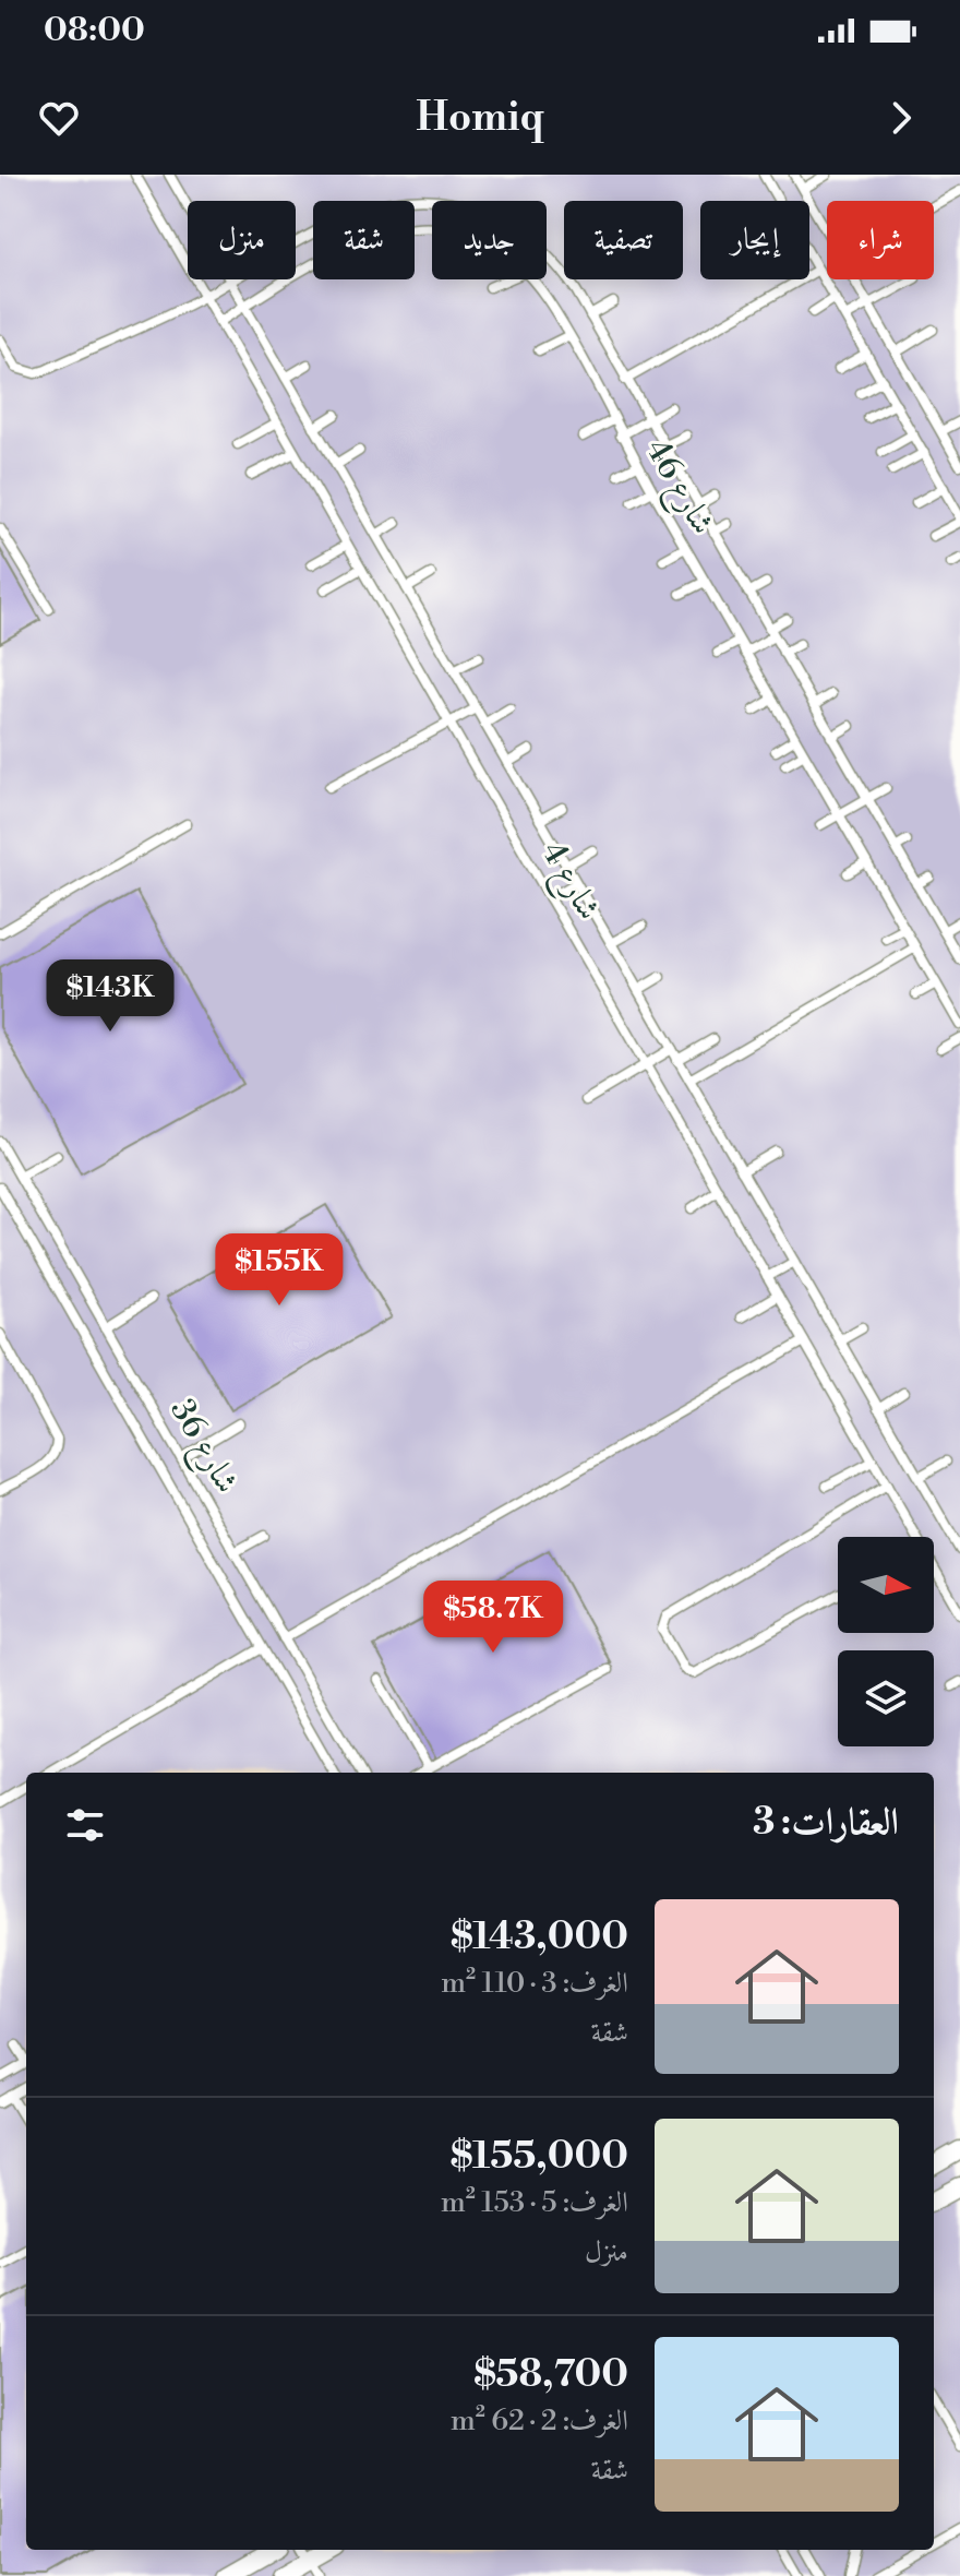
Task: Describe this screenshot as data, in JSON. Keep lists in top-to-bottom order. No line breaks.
{"streets":{"lane":["شارع 46","شارع 4","شارع 36"]},"crossings":[["شارع 46","شارع 4"]],"north":"right","page":{"status":"08:00","header":"Homiq","chip":["شراء","إيجار","تصفية","جديد","شقة","منزل"],"price":["$143K","$155K","$58.7K"],"heading":"العقارات: 3","list":[{"name":"$143,000","note":"الغرف: 3 · 110 m² · شقة"},{"name":"$155,000","note":"الغرف: 5 · 153 m² · منزل"},{"name":"$58,700","note":"الغرف: 2 · 62 m² · شقة"}]}}
